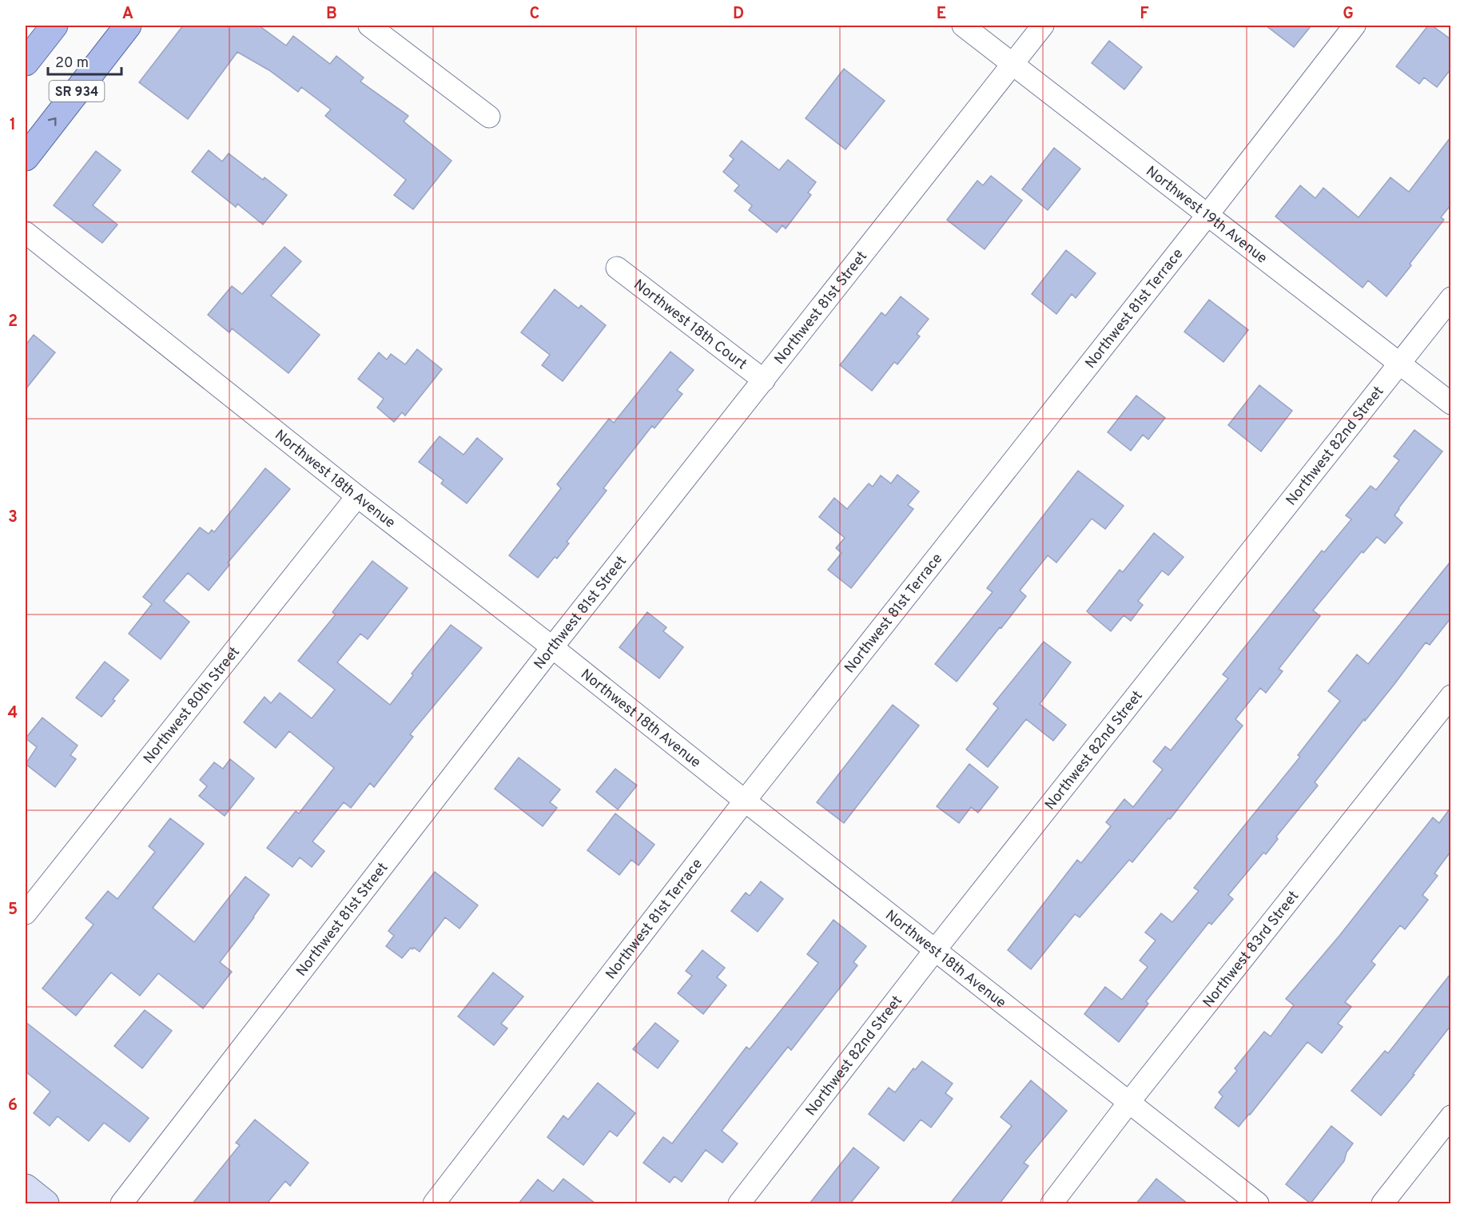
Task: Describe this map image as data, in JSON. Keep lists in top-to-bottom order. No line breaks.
{"streets":{"main road":["SR 934"],"street":["Northwest 19th Avenue","Northwest 81st Street","Northwest 81st Terrace","Northwest 18th Court","Northwest 82nd Street","Northwest 18th Avenue","Northwest 80th Street","Northwest 83rd Street"]},"crossings":[["Northwest 19th Avenue","Northwest 81st Street"],["Northwest 19th Avenue","Northwest 81st Terrace"],["Northwest 19th Avenue","Northwest 82nd Street"],["Northwest 81st Street","Northwest 18th Court"],["Northwest 81st Street","Northwest 18th Avenue"],["Northwest 81st Terrace","Northwest 18th Avenue"],["Northwest 82nd Street","Northwest 18th Avenue"],["Northwest 18th Avenue","Northwest 80th Street"],["Northwest 18th Avenue","Northwest 83rd Street"]],"scale_bar":"20 m","grid":{"columns":["A","B","C","D","E","F","G"],"rows":["1","2","3","4","5","6"]}}
